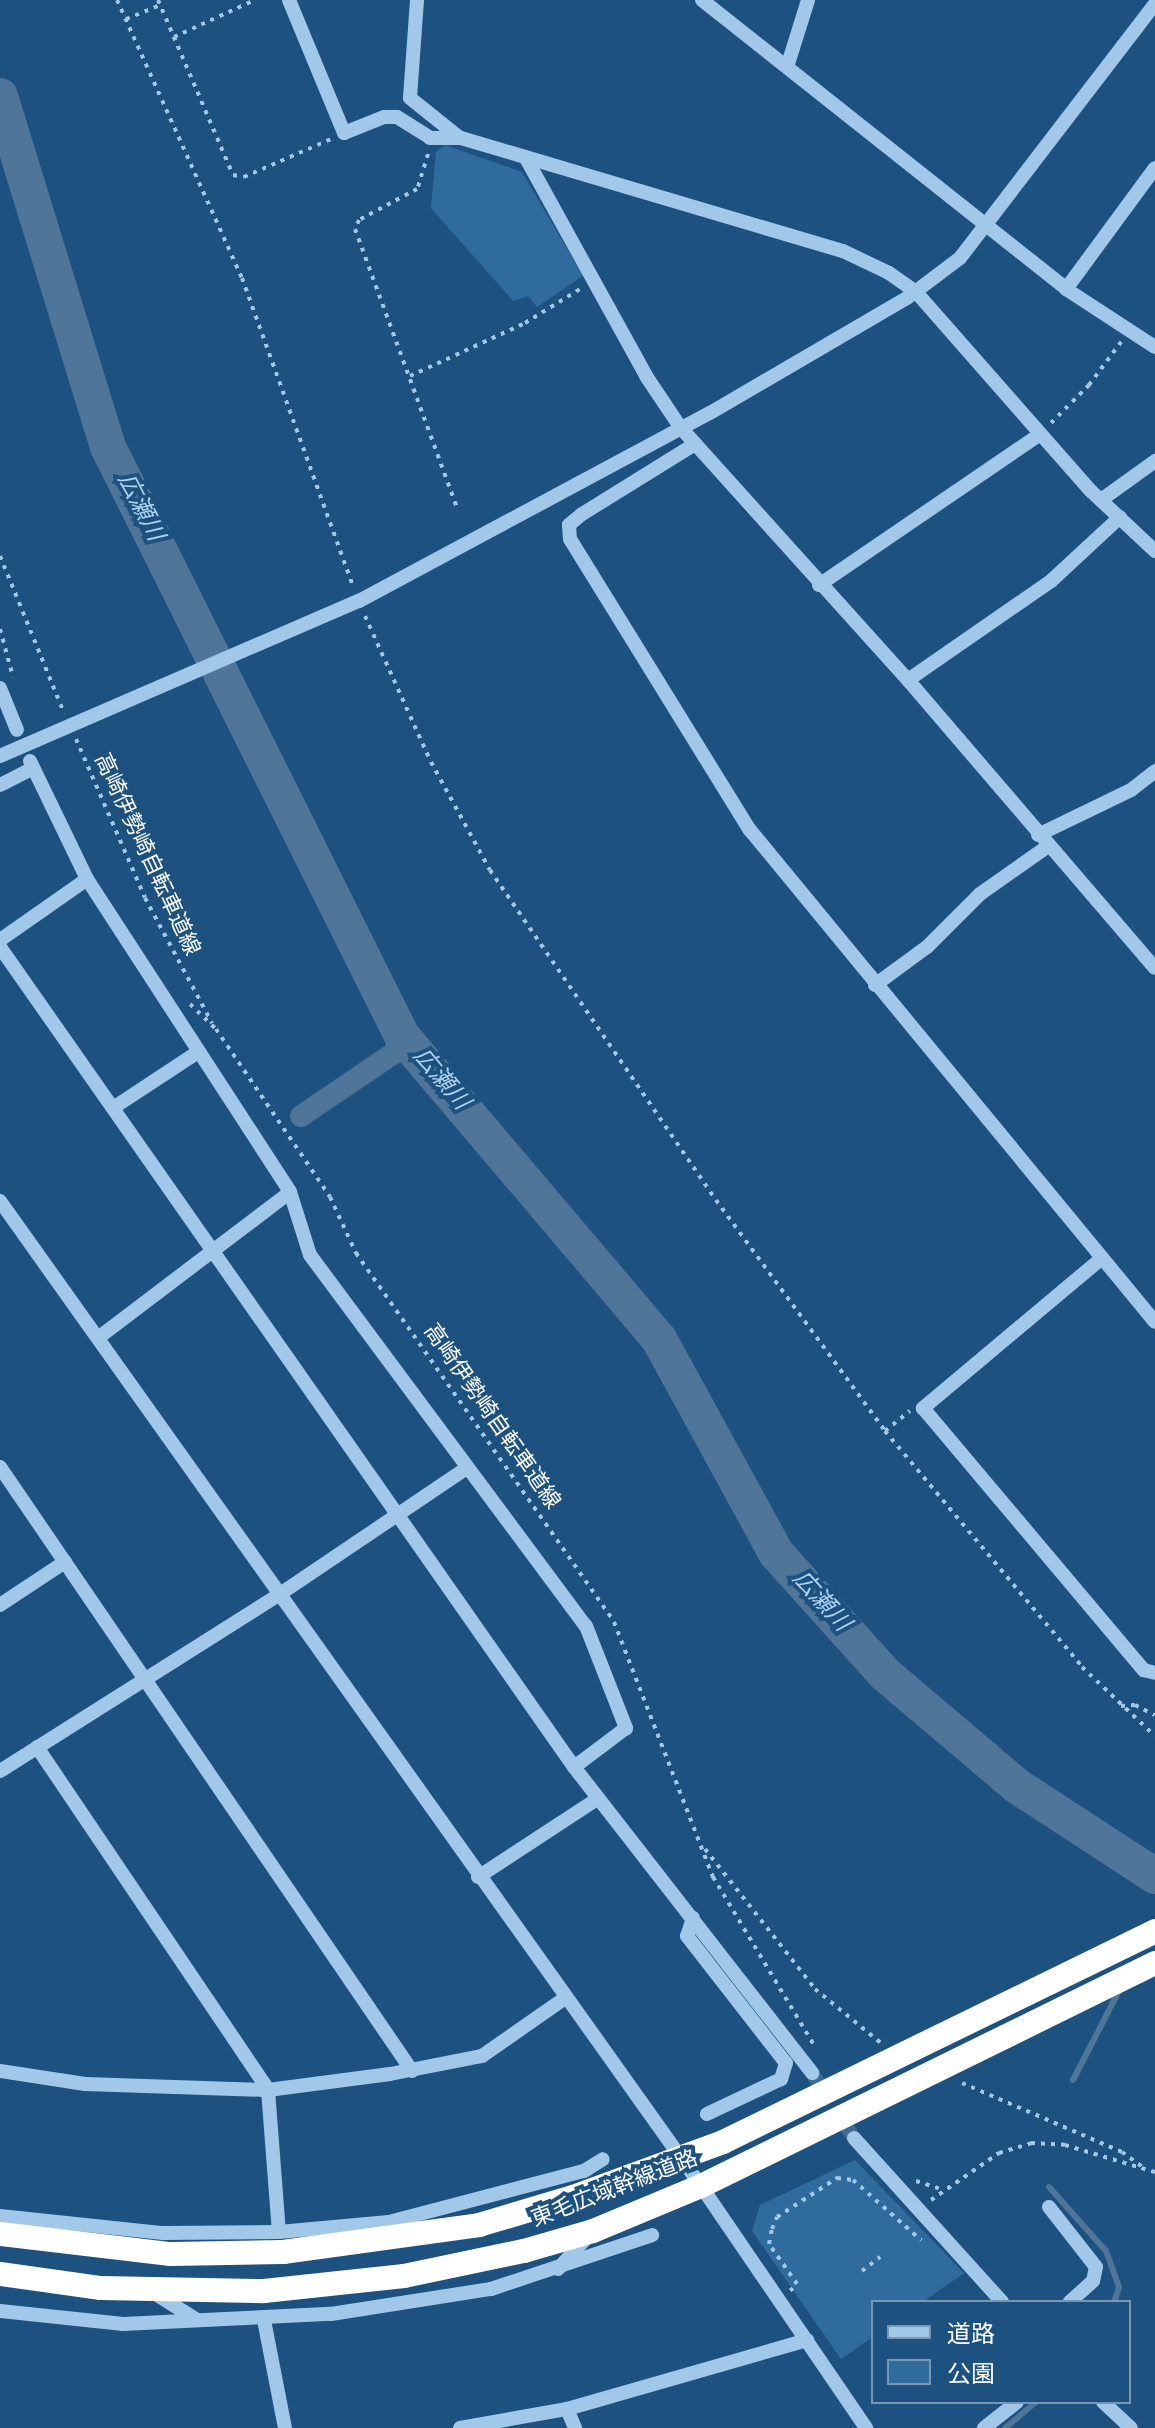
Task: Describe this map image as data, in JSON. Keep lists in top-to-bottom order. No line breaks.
{"streets":{"highway":["東毛広域幹線道路"],"path":["高崎伊勢崎自転車道線"]},"water":["広瀬川"],"legend":["道路","公園"]}
